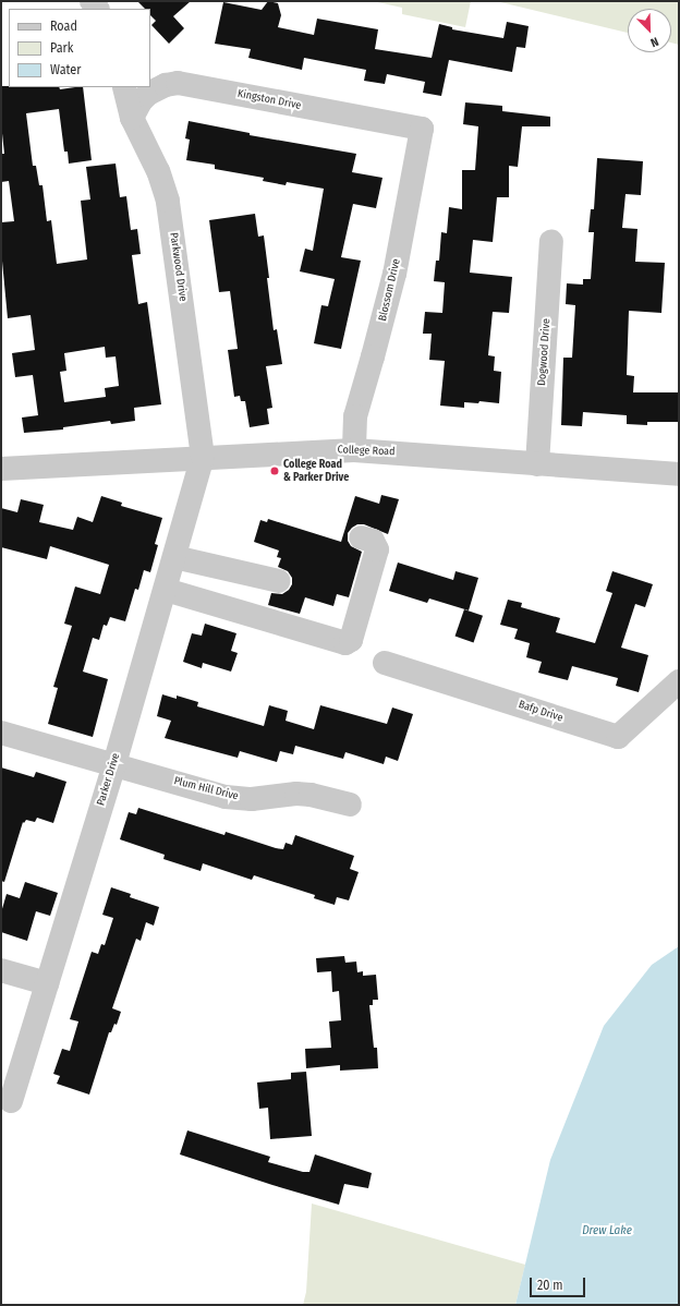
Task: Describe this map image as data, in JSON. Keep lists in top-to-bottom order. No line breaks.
{"streets":{"street":["Kingston Drive","Parkwood Drive","Blossom Drive","Dogwood Drive","College Road","Bafp Drive","Parker Drive","Plum Hill Drive"]},"crossings":[["Kingston Drive","Parkwood Drive"],["Kingston Drive","Blossom Drive"],["Parkwood Drive","College Road"],["Parkwood Drive","Parker Drive"],["Blossom Drive","College Road"],["Dogwood Drive","College Road"],["College Road","Parker Drive"],["Parker Drive","Plum Hill Drive"]],"water":["Drew Lake"],"places":["College Road & Parker Drive"],"legend":["Road","Park","Water"],"scale_bar":"20 m","north":"bottom right"}
